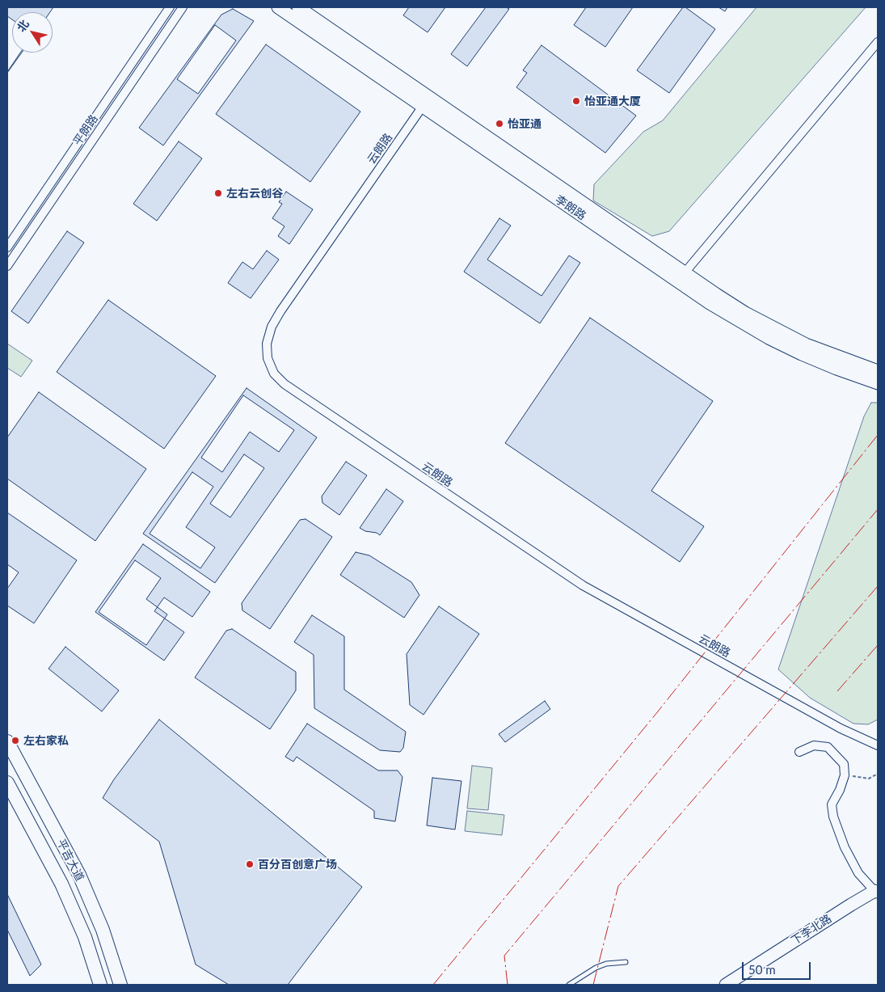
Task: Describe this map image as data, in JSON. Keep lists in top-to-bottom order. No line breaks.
{"streets":{"main road":["平吉大道"],"street":["平朗路","云朗路","李朗路","下李北路"]},"crossings":[["云朗路","李朗路"]],"places":["怡亚通大厦","怡亚通","左右云创谷","左右家私","百分百创意广场"],"scale_bar":"50 m","north":"top left"}
